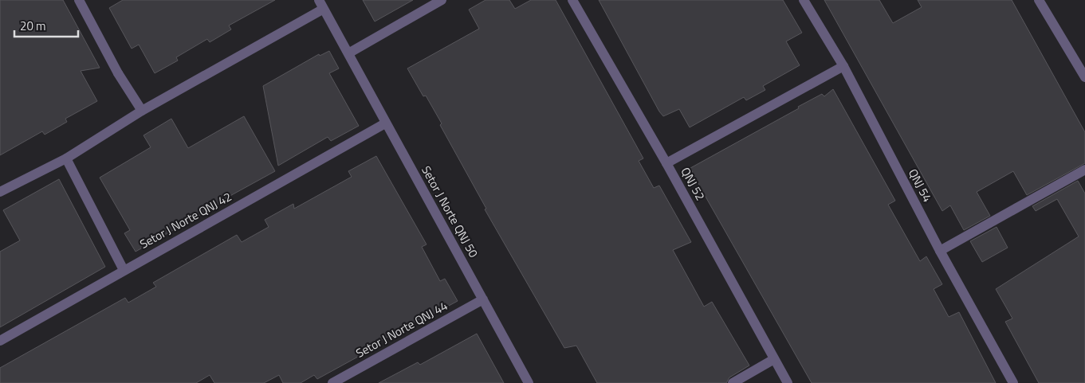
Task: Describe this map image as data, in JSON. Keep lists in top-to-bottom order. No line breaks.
{"streets":{"street":["QNJ 52","QNJ 54","Setor J Norte QNJ 50","Setor J Norte QNJ 42","Setor J Norte QNJ 44"]},"crossings":[["Setor J Norte QNJ 50","Setor J Norte QNJ 42"],["Setor J Norte QNJ 50","Setor J Norte QNJ 44"]],"scale_bar":"20 m"}
